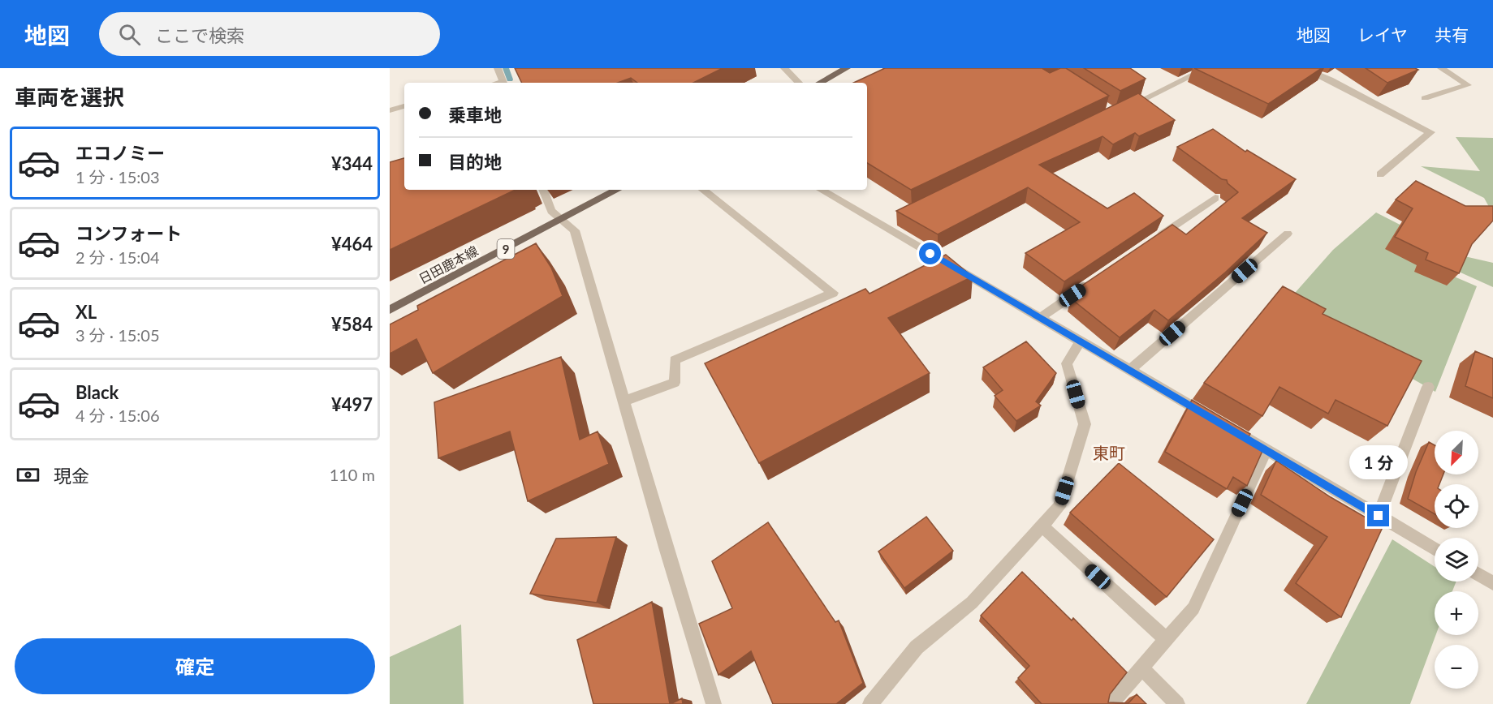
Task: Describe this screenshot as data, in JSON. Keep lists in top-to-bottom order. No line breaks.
{"streets":{"main road":["9","日田鹿本線"]},"districts":["東町"],"north":"bottom left","page":{"header":"地図","search":"ここで検索","nav":["地図","レイヤ","共有"],"heading":"車両を選択","banner":["乗車地","目的地"],"list":[{"name":"エコノミー","note":"1 分 · 15:03","value":"¥344"},{"name":"コンフォート","note":"2 分 · 15:04","value":"¥464"},{"name":"XL","note":"3 分 · 15:05","value":"¥584"},{"name":"Black","note":"4 分 · 15:06","value":"¥497"}],"map_buttons":["+","−"],"bubble":"1 分","pay":["現金","110 m"],"buttons":"確定"}}
